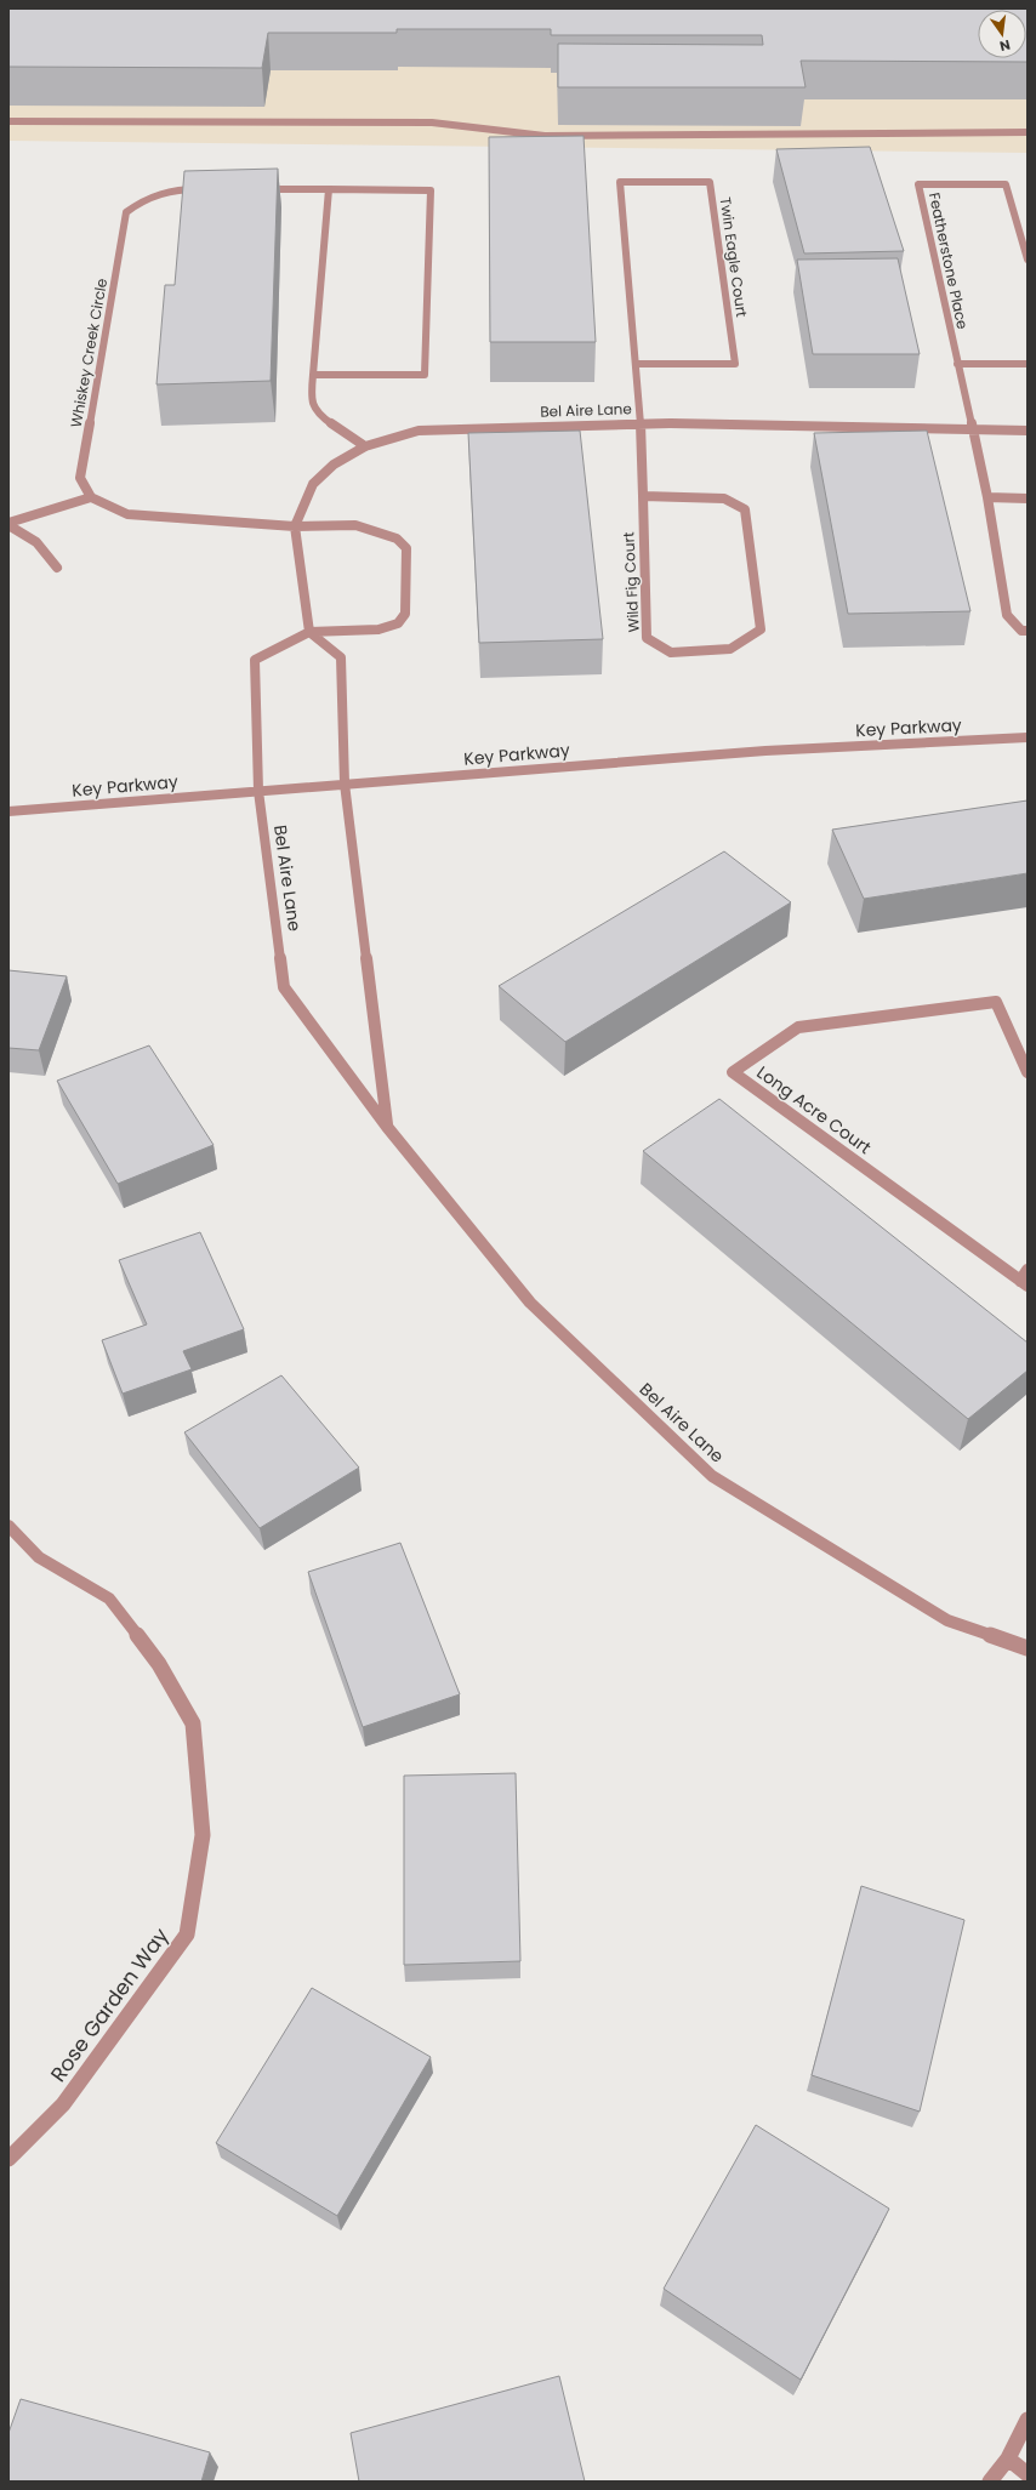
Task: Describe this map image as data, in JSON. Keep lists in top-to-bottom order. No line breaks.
{"streets":{"street":["Twin Eagle Court","Featherstone Place","Whiskey Creek Circle","Bel Aire Lane","Wild Fig Court","Key Parkway","Long Acre Court","Rose Garden Way"]},"crossings":[["Twin Eagle Court","Bel Aire Lane"],["Twin Eagle Court","Wild Fig Court"],["Featherstone Place","Bel Aire Lane"],["Bel Aire Lane","Wild Fig Court"],["Bel Aire Lane","Key Parkway"]],"north":"bottom"}
